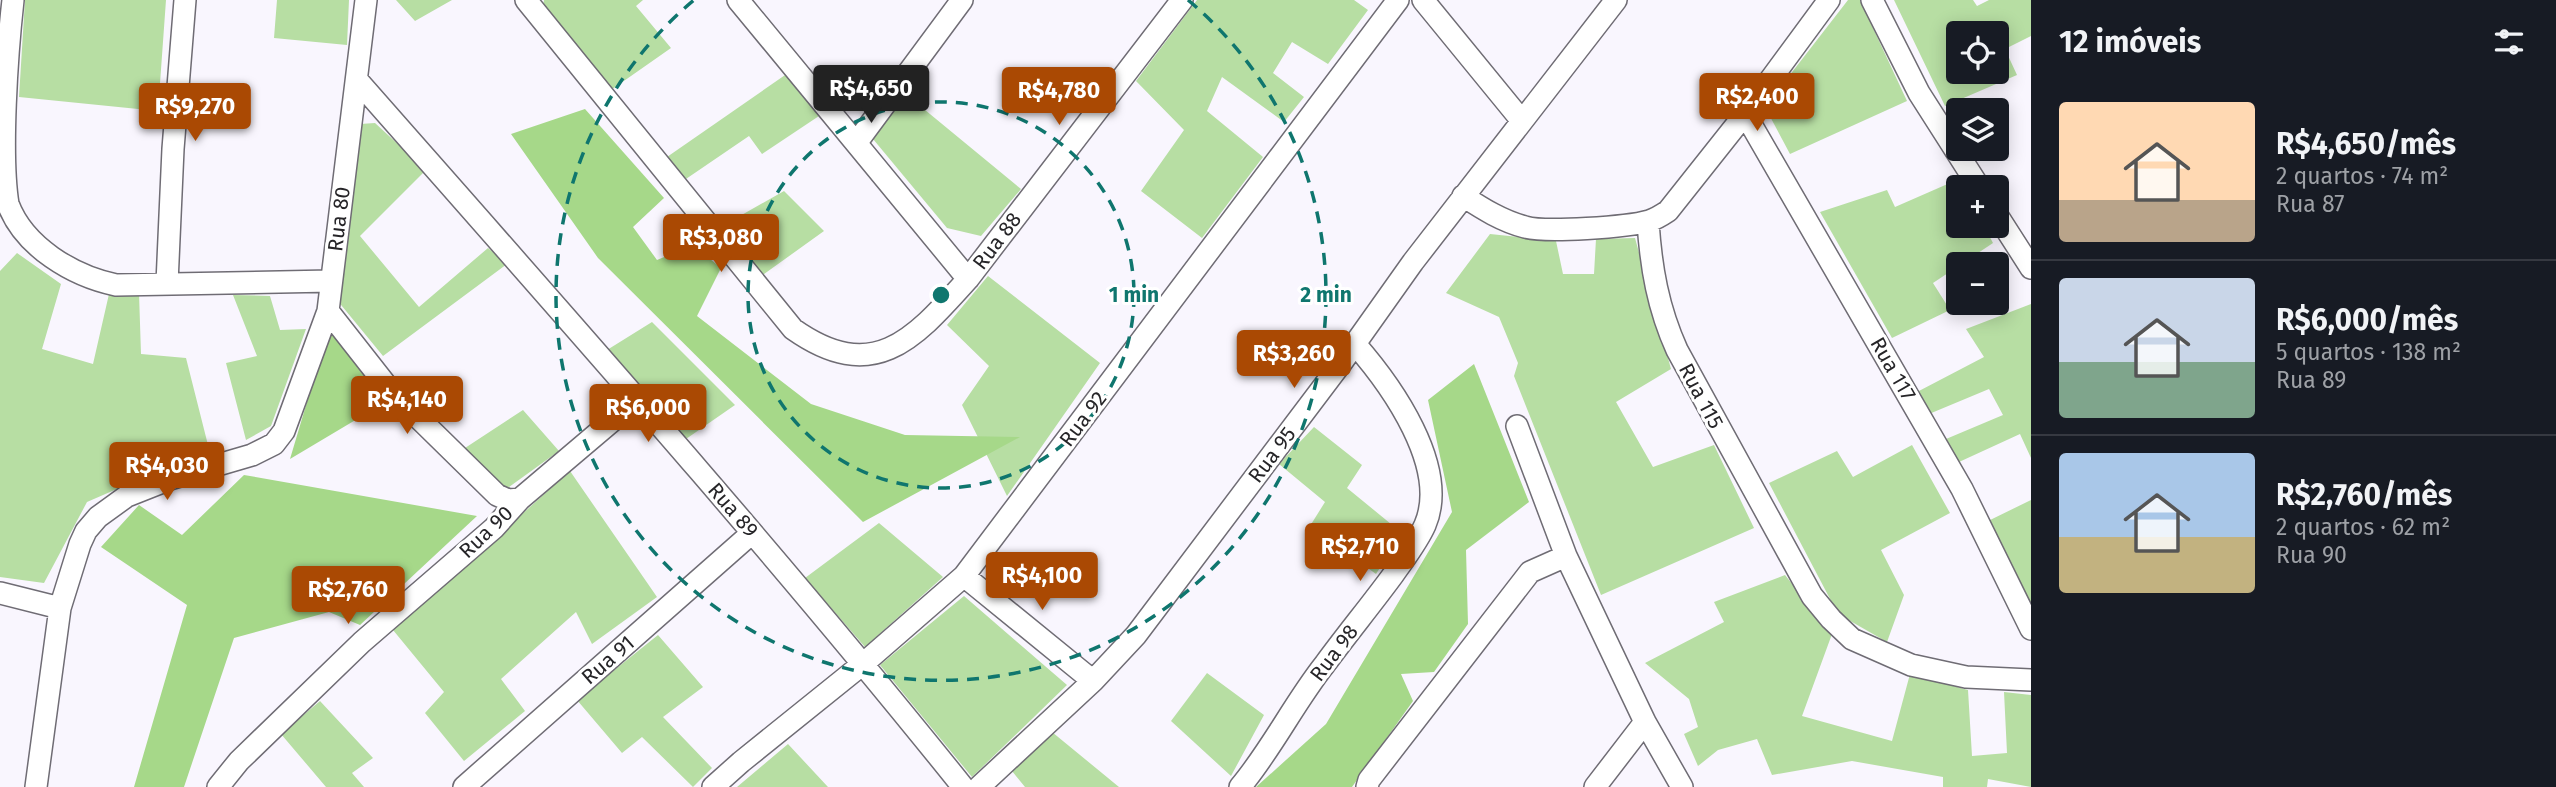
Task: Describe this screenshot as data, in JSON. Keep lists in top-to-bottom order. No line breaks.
{"streets":{"street":["Rua 80","Rua 88","Rua 117","Rua 115","Rua 92","Rua 95","Rua 89","Rua 90","Rua 98","Rua 91"]},"crossings":[["Rua 80","Rua 89"],["Rua 92","Rua 89"],["Rua 95","Rua 98"],["Rua 89","Rua 90"],["Rua 89","Rua 91"]],"page":{"heading":"12 imóveis","map_buttons":["+","−"],"price":["R$4,650","R$4,780","R$2,400","R$9,270","R$3,080","R$3,260","R$4,140","R$6,000","R$4,030","R$2,710","R$4,100","R$2,760"],"list":[{"name":"R$4,650/mês","note":"2 quartos · 74 m² · Rua 87"},{"name":"R$6,000/mês","note":"5 quartos · 138 m² · Rua 89"},{"name":"R$2,760/mês","note":"2 quartos · 62 m² · Rua 90"}]},"rings":["1 min","2 min"]}
